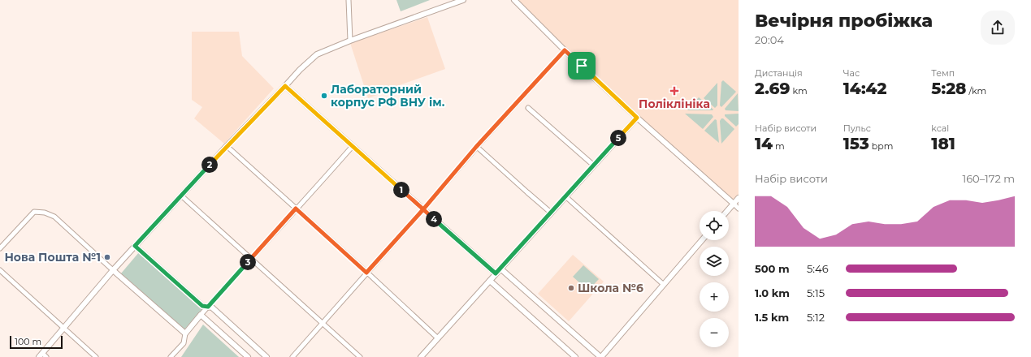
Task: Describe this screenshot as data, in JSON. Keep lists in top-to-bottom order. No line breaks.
{"places":{"health":["Поліклініка"],"other":["Лабораторний корпус РФ ВНУ ім.","Нова Пошта №1","Школа №6"]},"scale_bar":"100 m","page":{"heading":["Вечірня пробіжка","20:04"],"stats":[["Дистанція","2.69 km"],["Час","14:42"],["Темп","5:28 /km"],["Набір висоти","14 m"],["Пульс","153 bpm"],["kcal","181"]],"pins":["5","2","1","4","3"],"chart":["Набір висоти","160–172 m"],"map_buttons":["+","−"],"list":[{"name":"500 m","note":"5:46"},{"name":"1.0 km","note":"5:15"},{"name":"1.5 km","note":"5:12"}],"scale":"100 m"}}
